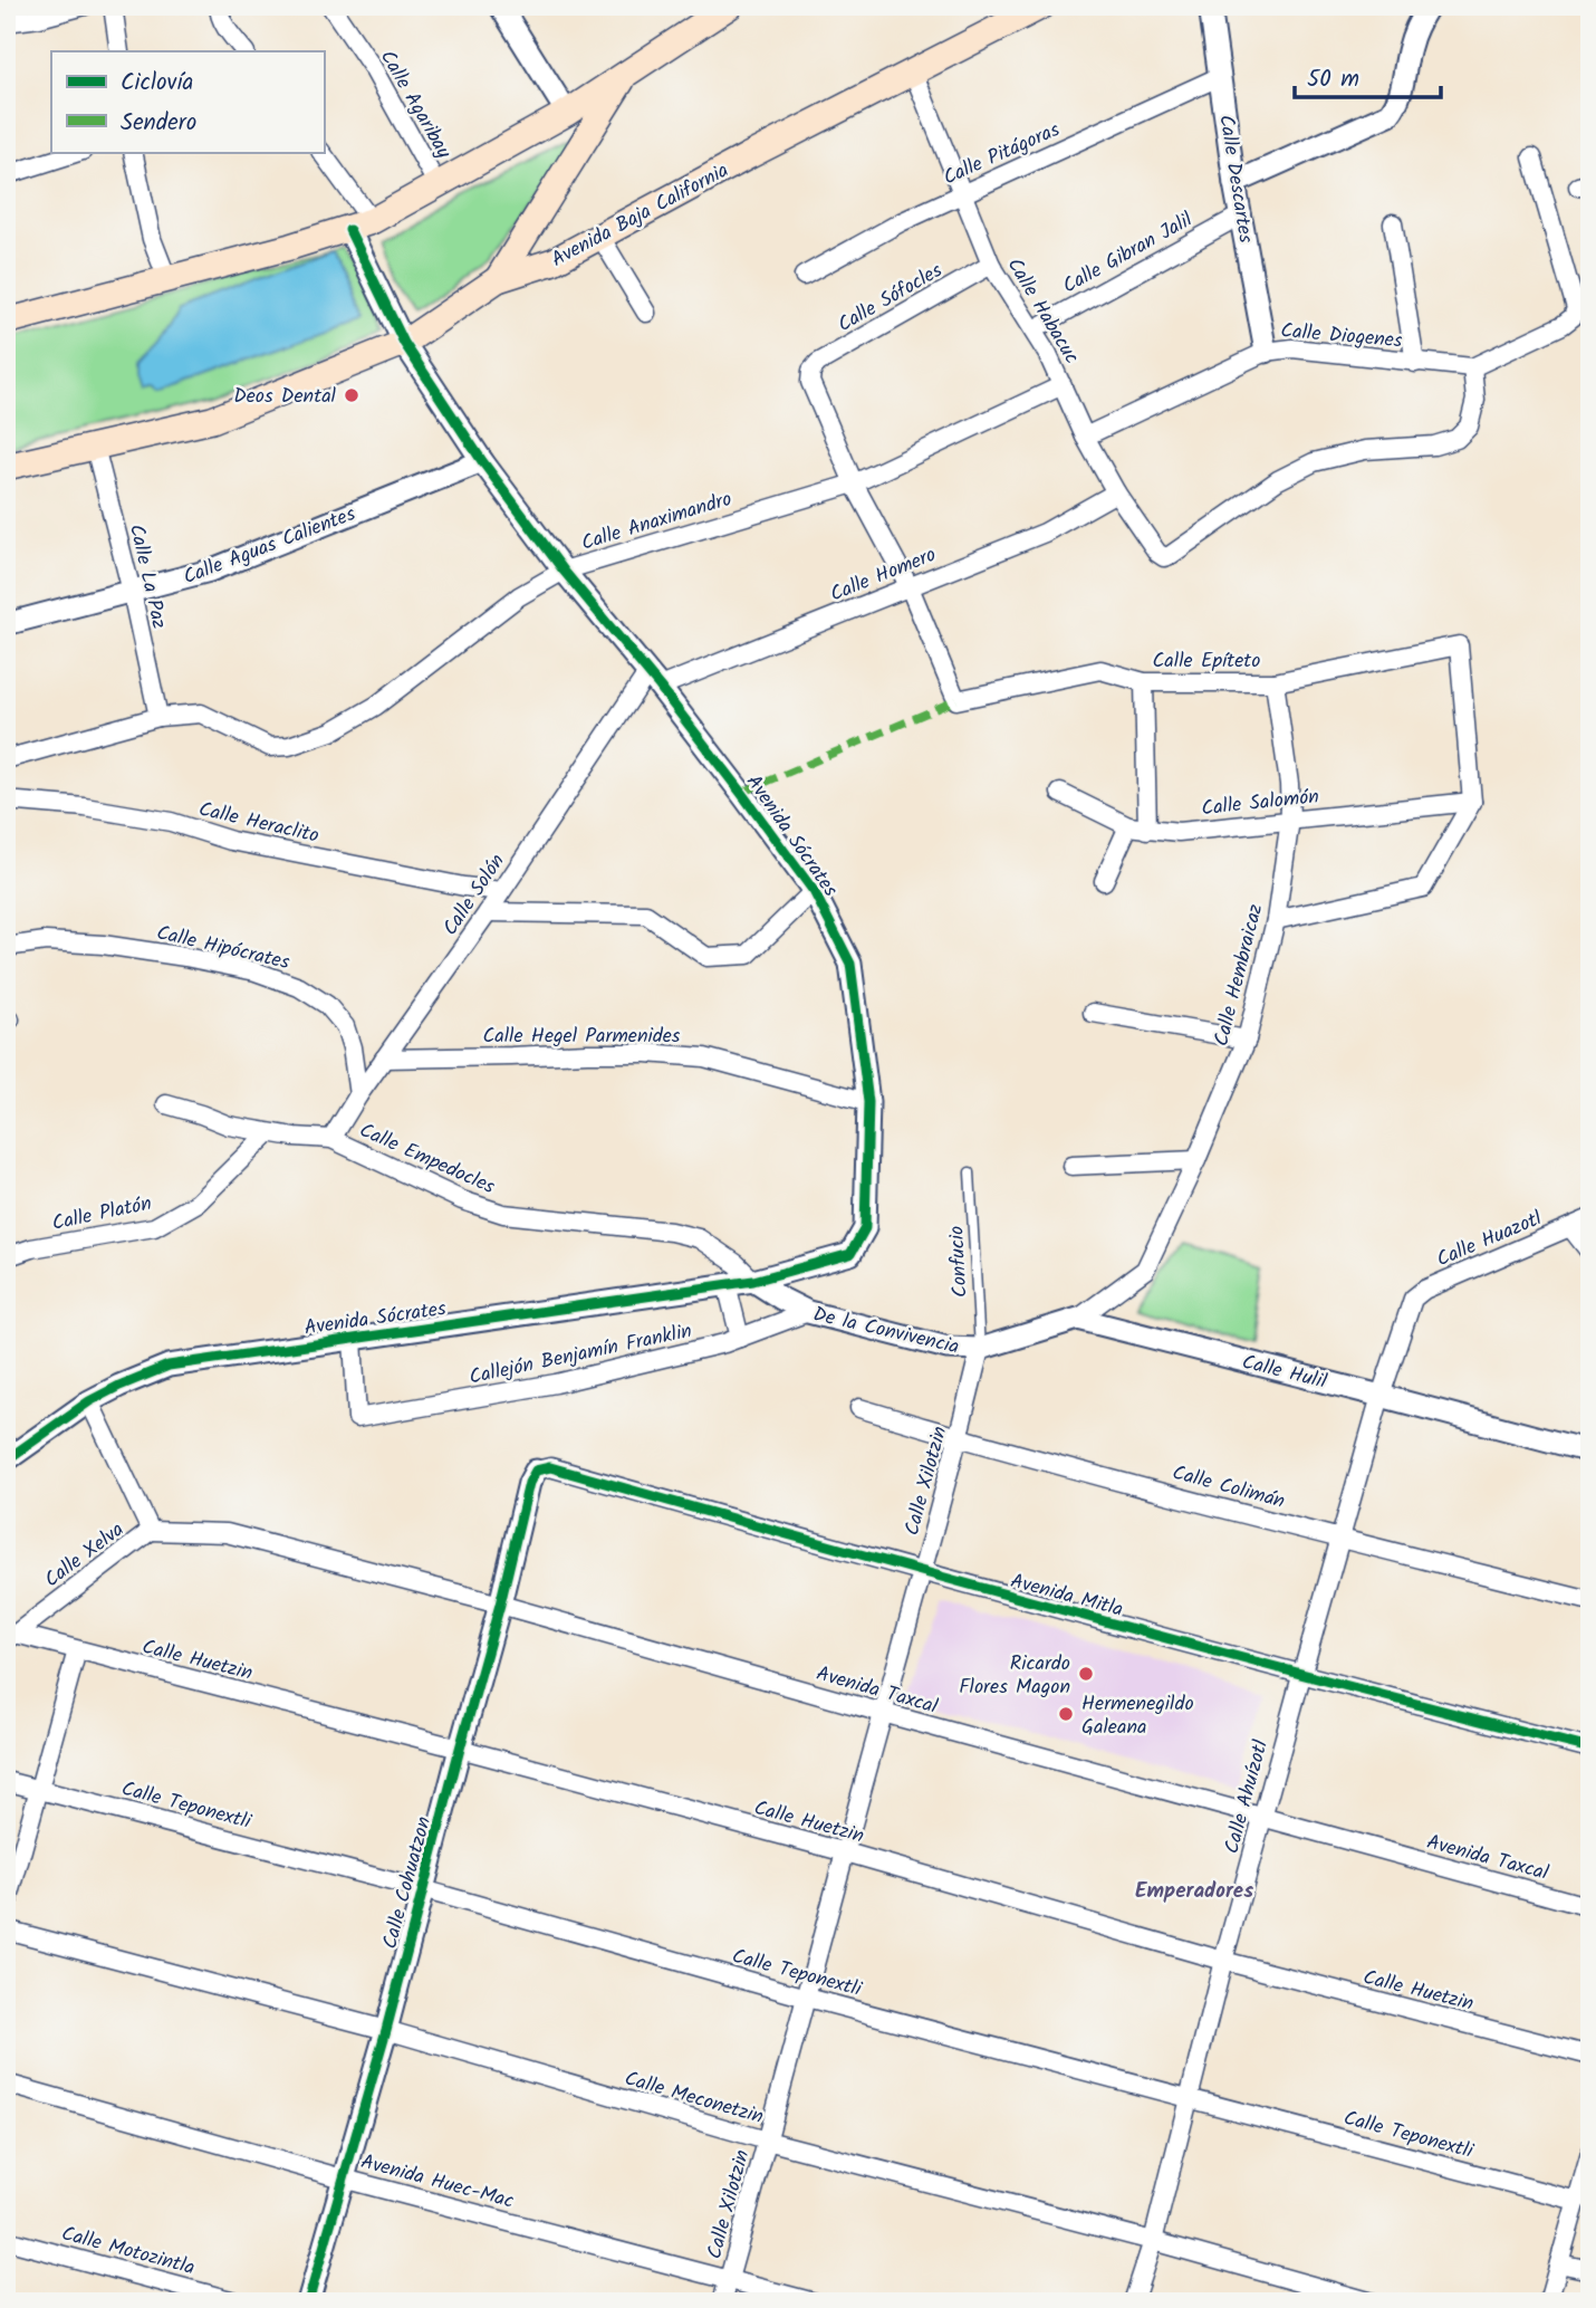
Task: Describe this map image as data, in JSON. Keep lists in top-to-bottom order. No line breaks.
{"streets":{"main road":["Avenida Baja California"],"street":["Calle Agaribay","Calle Pitágoras","Calle Descartes","Calle Gibran Jalil","Calle Sófocles","Calle Habacuc","Calle Diogenes","Calle Anaximandro","Calle Aguas Calientes","Calle Homero","Calle La Paz","Calle Epíteto","Calle Salomón","Calle Heraclito","Avenida Sócrates","Calle Solón","Calle Hipócrates","Calle Hembraicaz","Calle Hegel Parmenides","Calle Empedocles","Calle Platón","Calle Huazotl","De la Convivencia","Callejón Benjamín Franklin","Calle Hulil","Calle Xilotzin","Calle Colimán","Calle Xelva","Avenida Mitla","Calle Huetzin","Avenida Taxcal","Calle Ahuízotl","Calle Teponextli","Calle Cohuatzon","Calle Meconetzin","Avenida Huec-Mac","Calle Motozintla"],"lane":["Confucio"]},"crossings":[["Calle Pitágoras","Calle Descartes"],["Calle Pitágoras","Calle Habacuc"],["Calle Descartes","Calle Gibran Jalil"],["Calle Descartes","Calle Diogenes"],["Avenida Baja California","Calle Habacuc"],["Avenida Baja California","Calle La Paz"],["Avenida Baja California","Avenida Sócrates"],["Calle Gibran Jalil","Calle Habacuc"],["Calle Sófocles","Calle Habacuc"],["Calle Sófocles","Calle Anaximandro"],["Calle Habacuc","Calle Diogenes"],["Calle Habacuc","Calle Anaximandro"],["Calle Habacuc","Calle Homero"],["Calle Anaximandro","Calle La Paz"],["Calle Anaximandro","Avenida Sócrates"],["Calle Aguas Calientes","Calle La Paz"],["Calle Aguas Calientes","Avenida Sócrates"],["Calle Homero","Calle Epíteto"],["Calle Homero","Avenida Sócrates"],["Calle Homero","Calle Solón"],["Calle Epíteto","Calle Salomón"],["Calle Epíteto","Calle Hembraicaz"],["Calle Salomón","Calle Hembraicaz"],["Calle Heraclito","Calle Solón"],["Avenida Sócrates","Calle Solón"],["Avenida Sócrates","Calle Hegel Parmenides"],["Avenida Sócrates","Calle Empedocles"],["Avenida Sócrates","De la Convivencia"],["Avenida Sócrates","Callejón Benjamín Franklin"],["Calle Solón","Calle Hipócrates"],["Calle Solón","Calle Hegel Parmenides"],["Calle Solón","Calle Empedocles"],["Calle Hembraicaz","Calle Hulil"],["Calle Empedocles","Calle Platón"],["Calle Empedocles","De la Convivencia"],["Calle Huazotl","Calle Ahuízotl"],["Confucio","De la Convivencia"],["Confucio","Calle Xilotzin"],["De la Convivencia","Callejón Benjamín Franklin"],["De la Convivencia","Calle Xilotzin"],["Calle Hulil","Calle Ahuízotl"],["Calle Xilotzin","Calle Colimán"],["Calle Xilotzin","Avenida Mitla"],["Calle Xilotzin","Calle Huetzin"],["Calle Xilotzin","Avenida Taxcal"],["Calle Xilotzin","Calle Teponextli"],["Calle Xilotzin","Calle Meconetzin"],["Calle Xilotzin","Avenida Huec-Mac"],["Calle Colimán","Calle Ahuízotl"],["Calle Xelva","Calle Huetzin"],["Calle Xelva","Avenida Taxcal"],["Avenida Mitla","Calle Ahuízotl"],["Avenida Mitla","Calle Cohuatzon"],["Calle Huetzin","Calle Ahuízotl"],["Calle Huetzin","Calle Cohuatzon"],["Avenida Taxcal","Calle Ahuízotl"],["Avenida Taxcal","Calle Cohuatzon"],["Calle Ahuízotl","Calle Teponextli"],["Calle Ahuízotl","Calle Meconetzin"],["Calle Teponextli","Calle Cohuatzon"],["Calle Cohuatzon","Calle Meconetzin"],["Calle Cohuatzon","Avenida Huec-Mac"]],"districts":["Emperadores"],"places":["Deos Dental","Ricardo Flores Magon","Hermenegildo Galeana"],"legend":["Ciclovía","Sendero"],"scale_bar":"50 m"}
